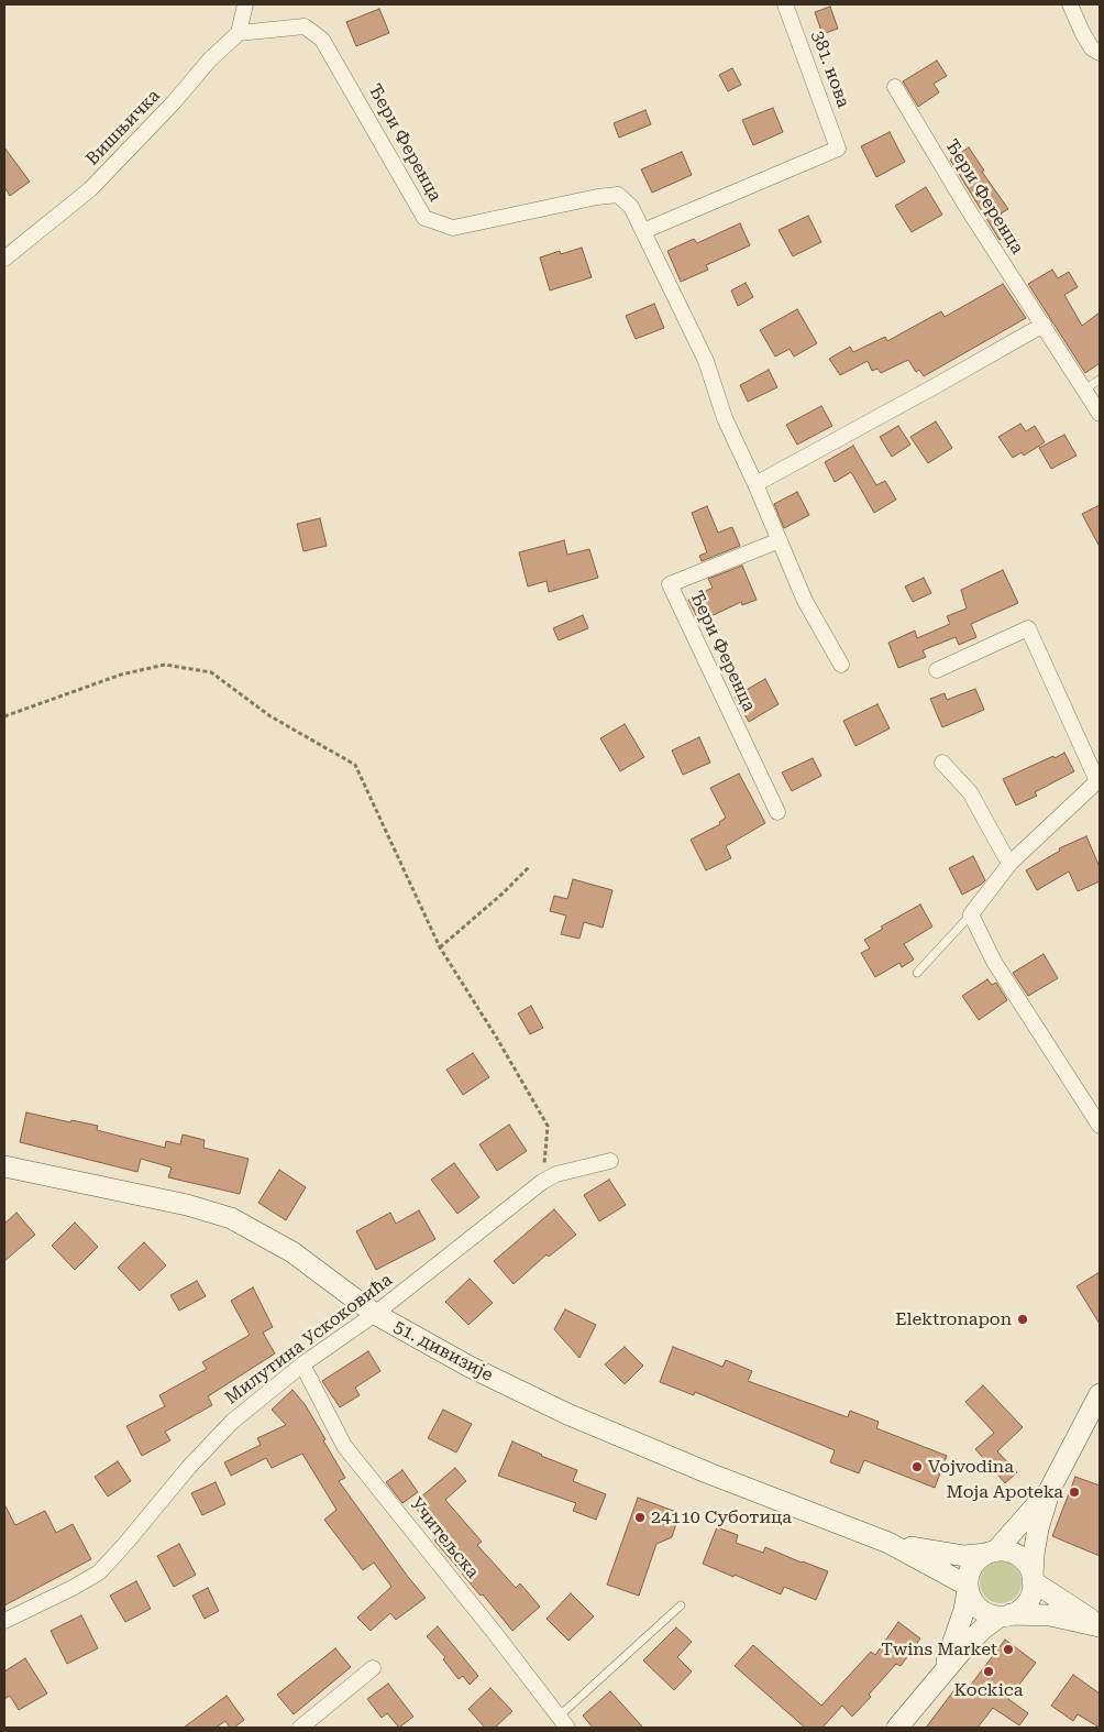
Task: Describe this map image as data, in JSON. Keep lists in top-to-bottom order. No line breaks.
{"streets":{"street":["381. нова","Вишњичка","Ђери Ференца","Милутина Ускоковића","51. дивизије","Учитељска"]},"crossings":[["381. нова","Ђери Ференца"],["Вишњичка","Ђери Ференца"],["Милутина Ускоковића","51. дивизије"],["Милутина Ускоковића","Учитељска"]],"places":["Elektronapon","Vojvodina","Moja Apoteka","24110 Суботица","Twins Market","Kockica"]}
